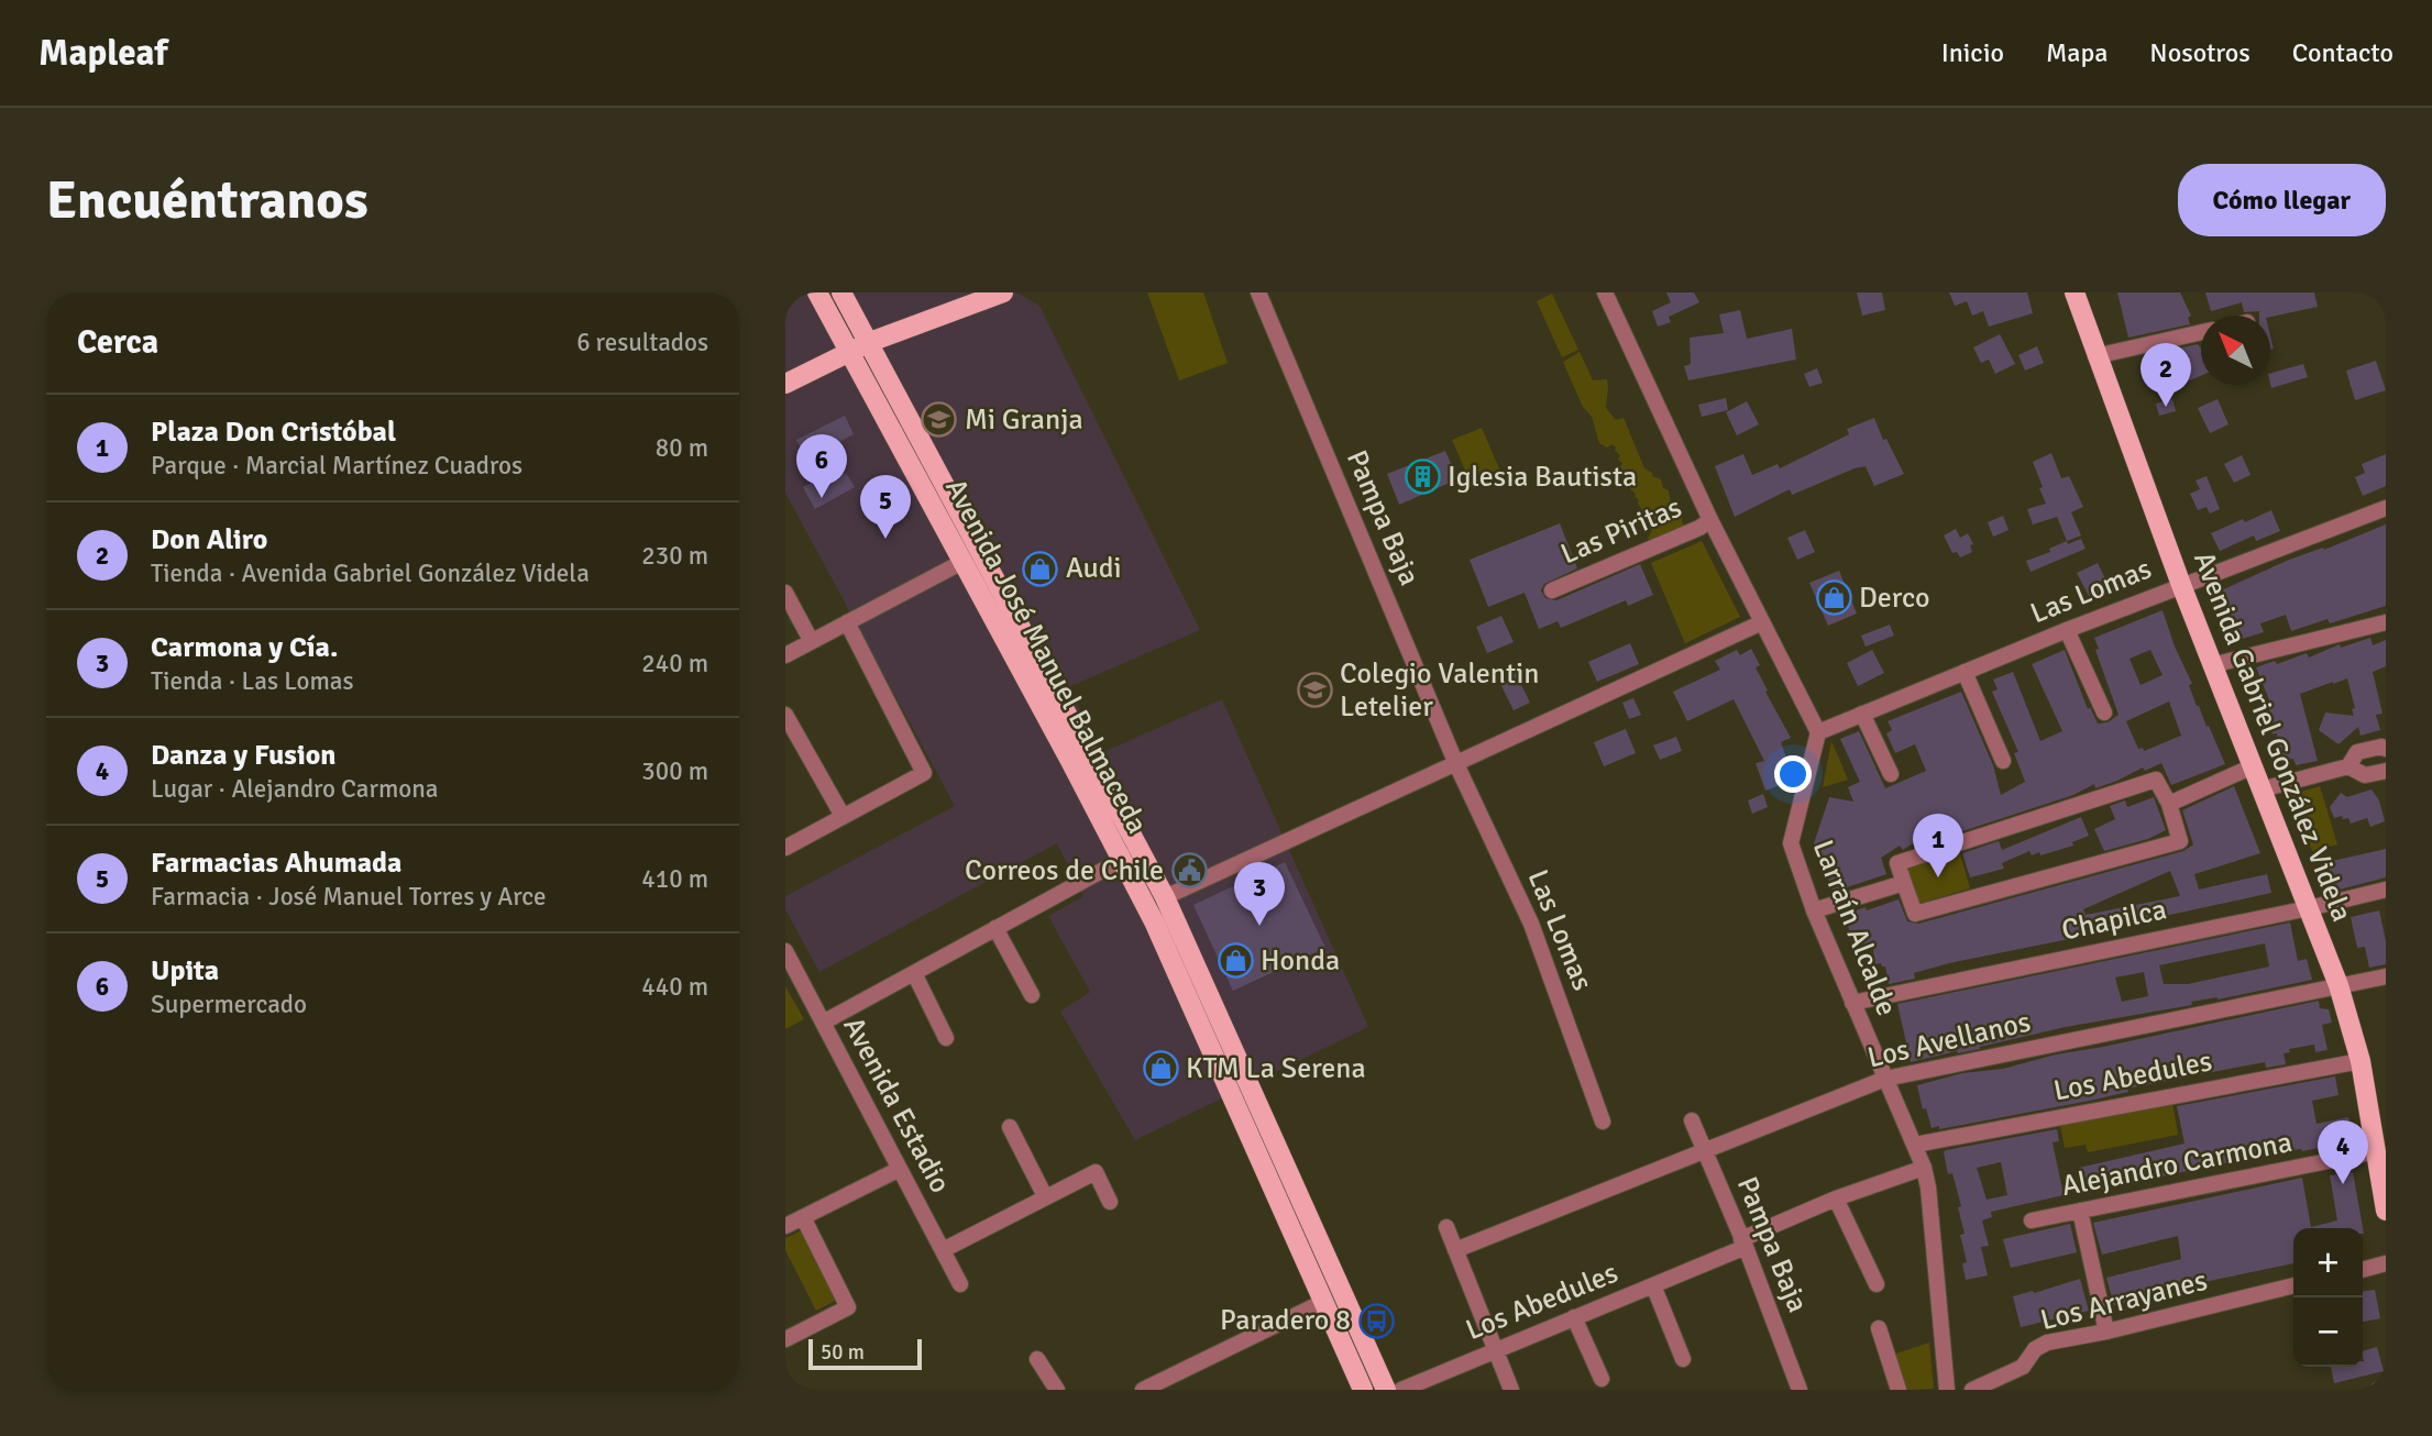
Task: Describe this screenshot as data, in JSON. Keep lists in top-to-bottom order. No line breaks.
{"streets":{"main road":["Avenida José Manuel Balmaceda","Avenida Gabriel González Videla"],"street":["Pampa Baja","Las Piritas","Las Lomas","Chapilca","Larraín Alcalde","Los Avellanos","Los Abedules","Avenida Estadio","Alejandro Carmona","Los Arrayanes"]},"crossings":[["Pampa Baja","Las Lomas"],["Pampa Baja","Los Avellanos"],["Pampa Baja","Los Abedules"],["Las Lomas","Avenida Gabriel González Videla"],["Las Lomas","Larraín Alcalde"],["Avenida Gabriel González Videla","Chapilca"],["Avenida Gabriel González Videla","Los Avellanos"],["Avenida Gabriel González Videla","Los Abedules"],["Avenida Gabriel González Videla","Alejandro Carmona"],["Chapilca","Larraín Alcalde"],["Larraín Alcalde","Los Avellanos"],["Larraín Alcalde","Los Abedules"]],"places":{"school or university":["Mi Granja","Colegio Valentin Letelier"],"building":["Iglesia Bautista"],"shop":["Audi","Derco","Honda","KTM La Serena"],"public building":["Correos de Chile"],"bus stop":["Paradero 8"]},"scale_bar":"50 m","north":"top left","page":{"header":"Mapleaf","nav":["Inicio","Mapa","Nosotros","Contacto"],"buttons":"Cómo llegar","title":"Encuéntranos","heading":["Cerca","6 resultados"],"pins":["2","6","5","1","3","4"],"list":[{"mark":"1","name":"Plaza Don Cristóbal","note":"Parque · Marcial Martínez Cuadros","value":"80 m"},{"mark":"2","name":"Don Aliro","note":"Tienda · Avenida Gabriel González Videla","value":"230 m"},{"mark":"3","name":"Carmona y Cía.","note":"Tienda · Las Lomas","value":"240 m"},{"mark":"4","name":"Danza y Fusion","note":"Lugar · Alejandro Carmona","value":"300 m"},{"mark":"5","name":"Farmacias Ahumada","note":"Farmacia · José Manuel Torres y Arce","value":"410 m"},{"mark":"6","name":"Upita","note":"Supermercado","value":"440 m"}],"map_buttons":["+","−"],"scale":"50 m"}}
